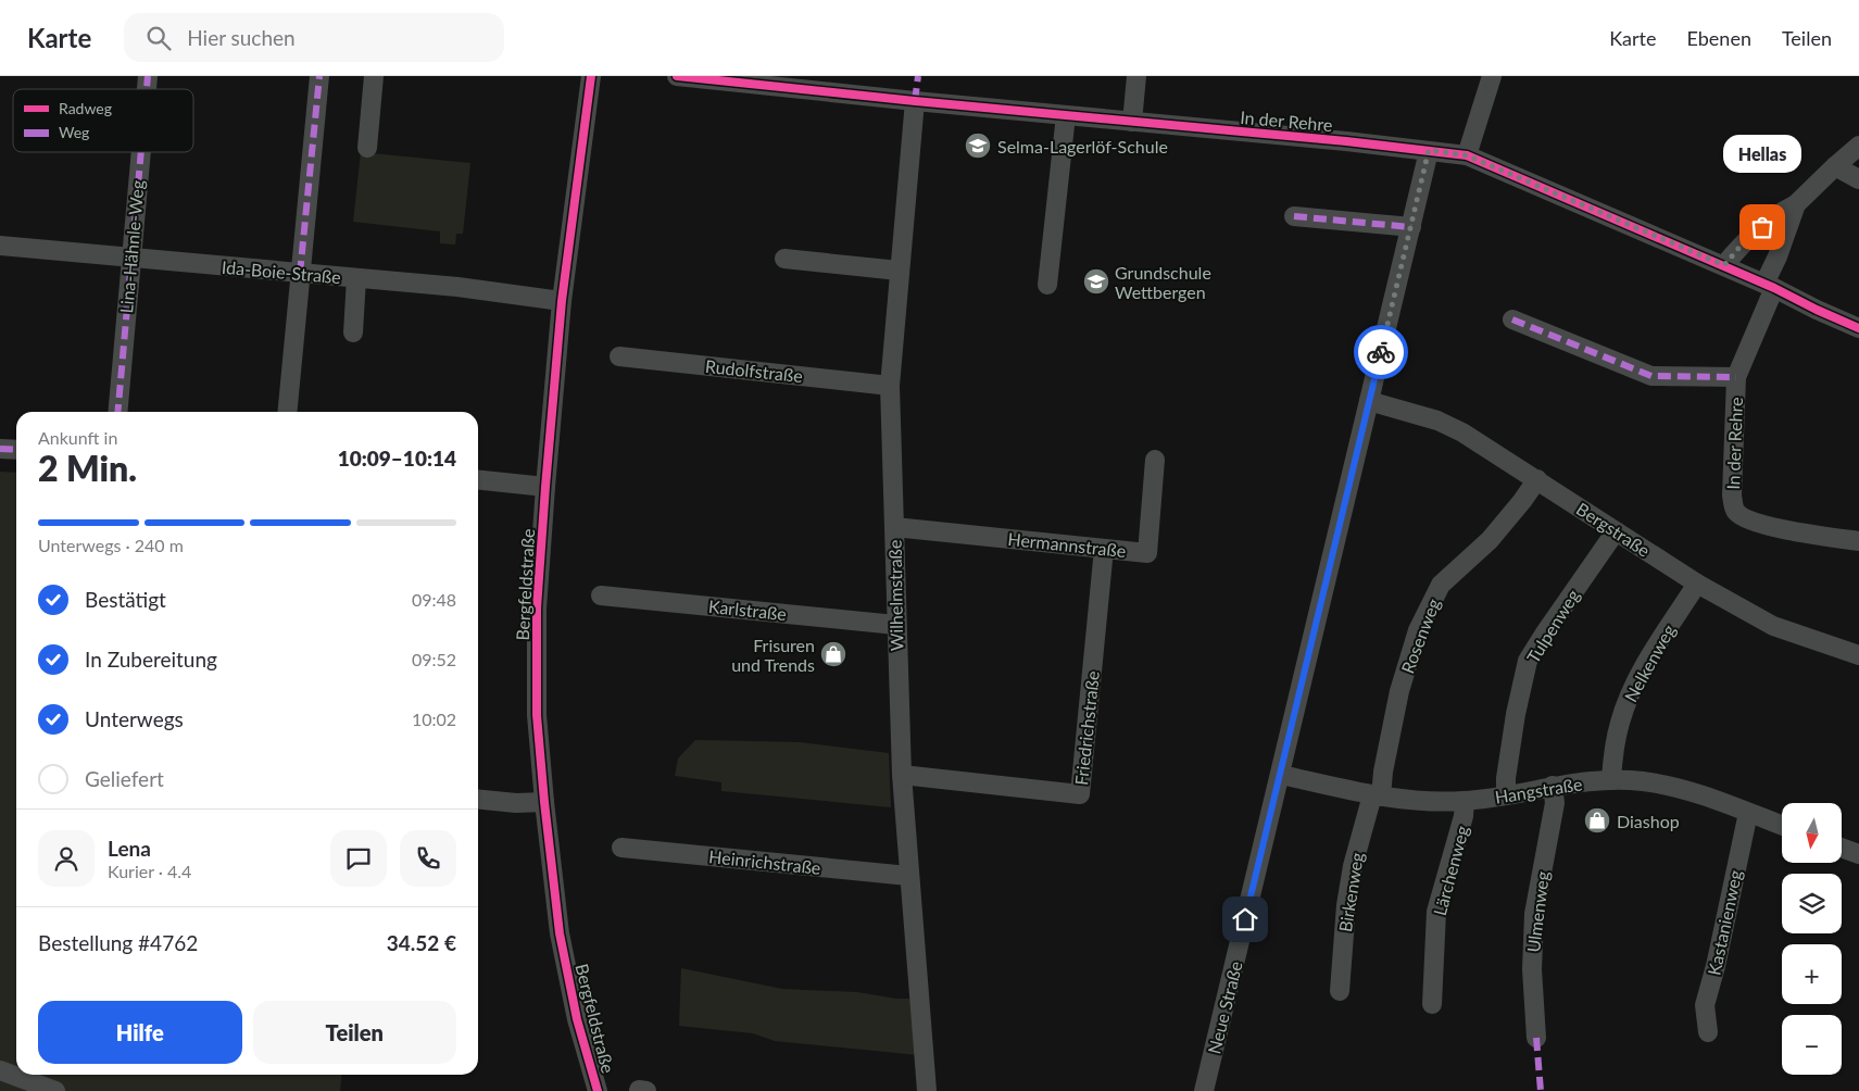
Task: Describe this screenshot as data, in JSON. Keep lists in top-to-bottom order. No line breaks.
{"streets":{"street":["In der Rehre","Lina-Hähnle-Weg","Ida-Boie-Straße","Rudolfstraße","Bergstraße","Hermannstraße","Bergfeldstraße","Wilhelmstraße","Karlstraße","Tulpenweg","Rosenweg","Nelkenweg","Friedrichstraße","Hangstraße","Heinrichstraße","Lärchenweg","Birkenweg","Ulmenweg","Kastanienweg","Neue Straße"]},"crossings":[["In der Rehre","Wilhelmstraße"],["In der Rehre","Neue Straße"],["Lina-Hähnle-Weg","Ida-Boie-Straße"],["Ida-Boie-Straße","Bergfeldstraße"],["Rudolfstraße","Wilhelmstraße"],["Bergstraße","Tulpenweg"],["Bergstraße","Rosenweg"],["Bergstraße","Nelkenweg"],["Bergstraße","Neue Straße"],["Hermannstraße","Wilhelmstraße"],["Hermannstraße","Friedrichstraße"],["Wilhelmstraße","Karlstraße"],["Wilhelmstraße","Friedrichstraße"],["Wilhelmstraße","Heinrichstraße"],["Tulpenweg","Hangstraße"],["Rosenweg","Hangstraße"],["Rosenweg","Birkenweg"],["Nelkenweg","Hangstraße"],["Hangstraße","Lärchenweg"],["Hangstraße","Birkenweg"],["Hangstraße","Ulmenweg"],["Hangstraße","Kastanienweg"],["Hangstraße","Neue Straße"]],"places":{"school or university":["Selma-Lagerlöf-Schule","Grundschule Wettbergen"],"other":["Hellas"],"shop":["Frisuren und Trends","Diashop"]},"legend":["Radweg","Weg"],"north":"bottom","page":{"header":"Karte","search":"Hier suchen","nav":["Karte","Ebenen","Teilen"],"bubble":"Hellas","heading":["2 Min.","Ankunft in","10:09–10:14"],"panel":["Lena","Kurier · 4.4","Bestellung #4762","34.52 €"],"bar":"Unterwegs · 240 m","list":[["Bestätigt","09:48"],["In Zubereitung","09:52"],["Unterwegs","10:02"],"Geliefert"],"map_buttons":["+","−"],"buttons":["Hilfe","Teilen"]}}
